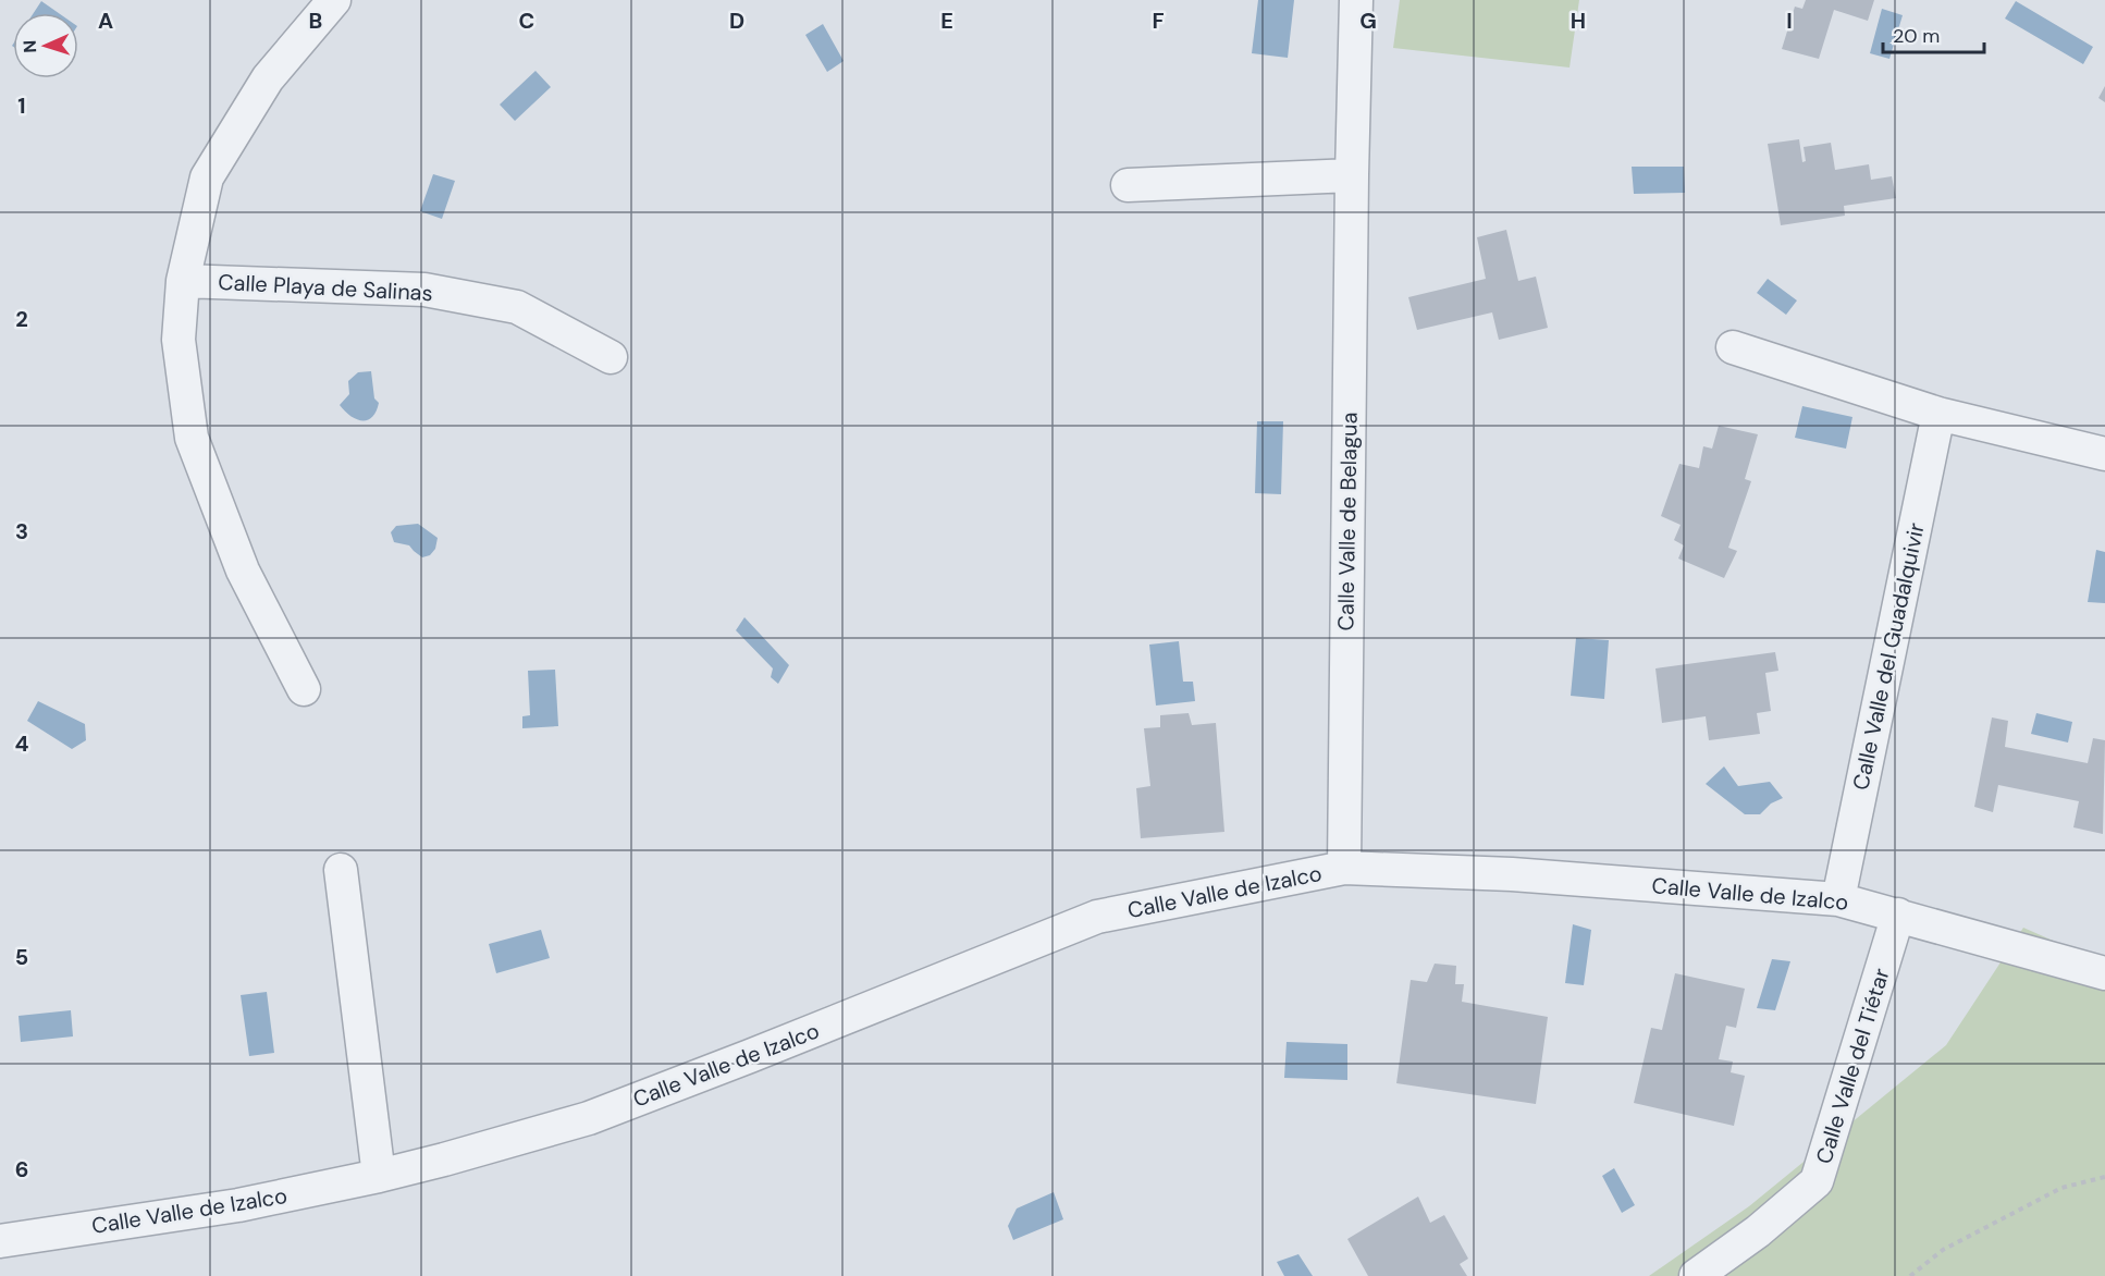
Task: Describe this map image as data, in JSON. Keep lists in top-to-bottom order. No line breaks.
{"streets":{"street":["Calle Playa de Salinas","Calle Valle de Belagua","Calle Valle del Guadalquivir","Calle Valle de Izalco","Calle Valle del Tiétar"]},"crossings":[["Calle Valle de Belagua","Calle Valle de Izalco"],["Calle Valle del Guadalquivir","Calle Valle de Izalco"],["Calle Valle de Izalco","Calle Valle del Tiétar"]],"scale_bar":"20 m","north":"left","grid":{"columns":["A","B","C","D","E","F","G","H","I"],"rows":["1","2","3","4","5","6"]}}
